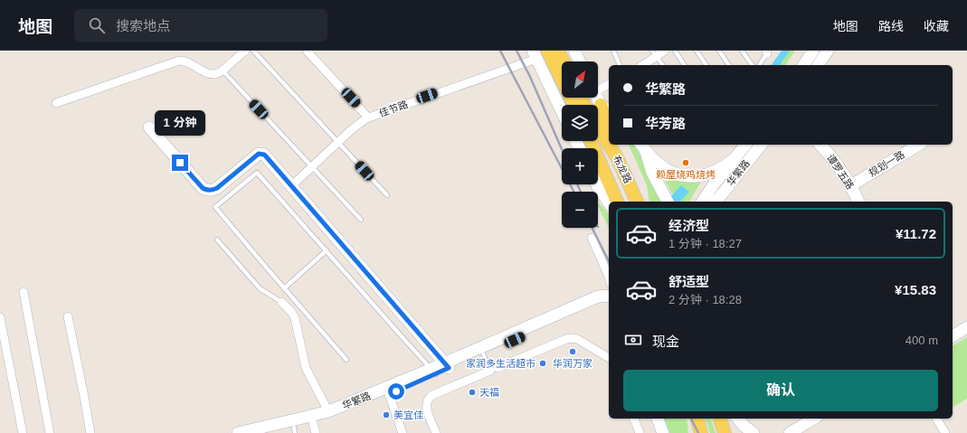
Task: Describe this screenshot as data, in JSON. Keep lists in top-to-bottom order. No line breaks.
{"streets":{"main road":["规划一路","布龙路","谭罗五路","华繁路"],"street":["佳节路"]},"crossings":[["规划一路","谭罗五路"]],"places":["赖屋烧鸡烧烤","华润万家","家润多生活超市","天福","美宜佳"],"north":"top right","page":{"header":"地图","search":"搜索地点","nav":["地图","路线","收藏"],"map_buttons":["+","−"],"banner":["华繁路","华芳路"],"bubble":"1 分钟","list":[{"name":"经济型","note":"1 分钟 · 18:27","value":"¥11.72"},{"name":"舒适型","note":"2 分钟 · 18:28","value":"¥15.83"}],"pay":["现金","400 m"],"buttons":"确认"}}
